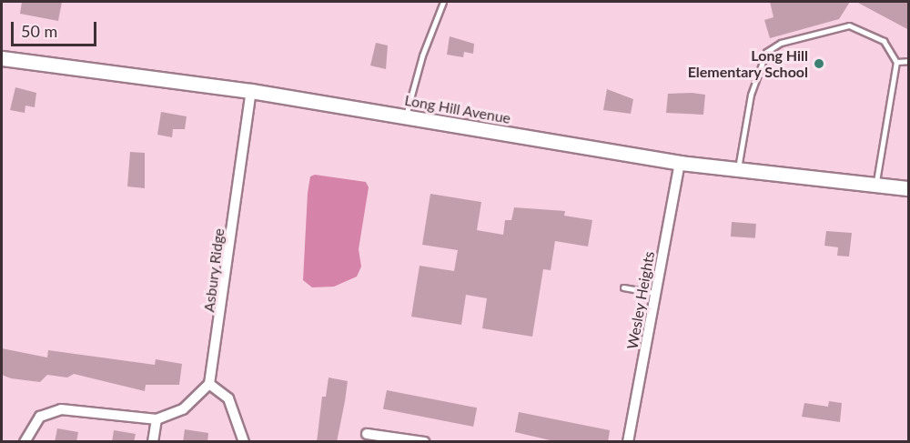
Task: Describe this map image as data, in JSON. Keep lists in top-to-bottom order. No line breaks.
{"streets":{"street":["Long Hill Avenue","Asbury Ridge","Wesley Heights"]},"crossings":[["Long Hill Avenue","Asbury Ridge"],["Long Hill Avenue","Wesley Heights"]],"places":["Long Hill Elementary School"],"scale_bar":"50 m"}
